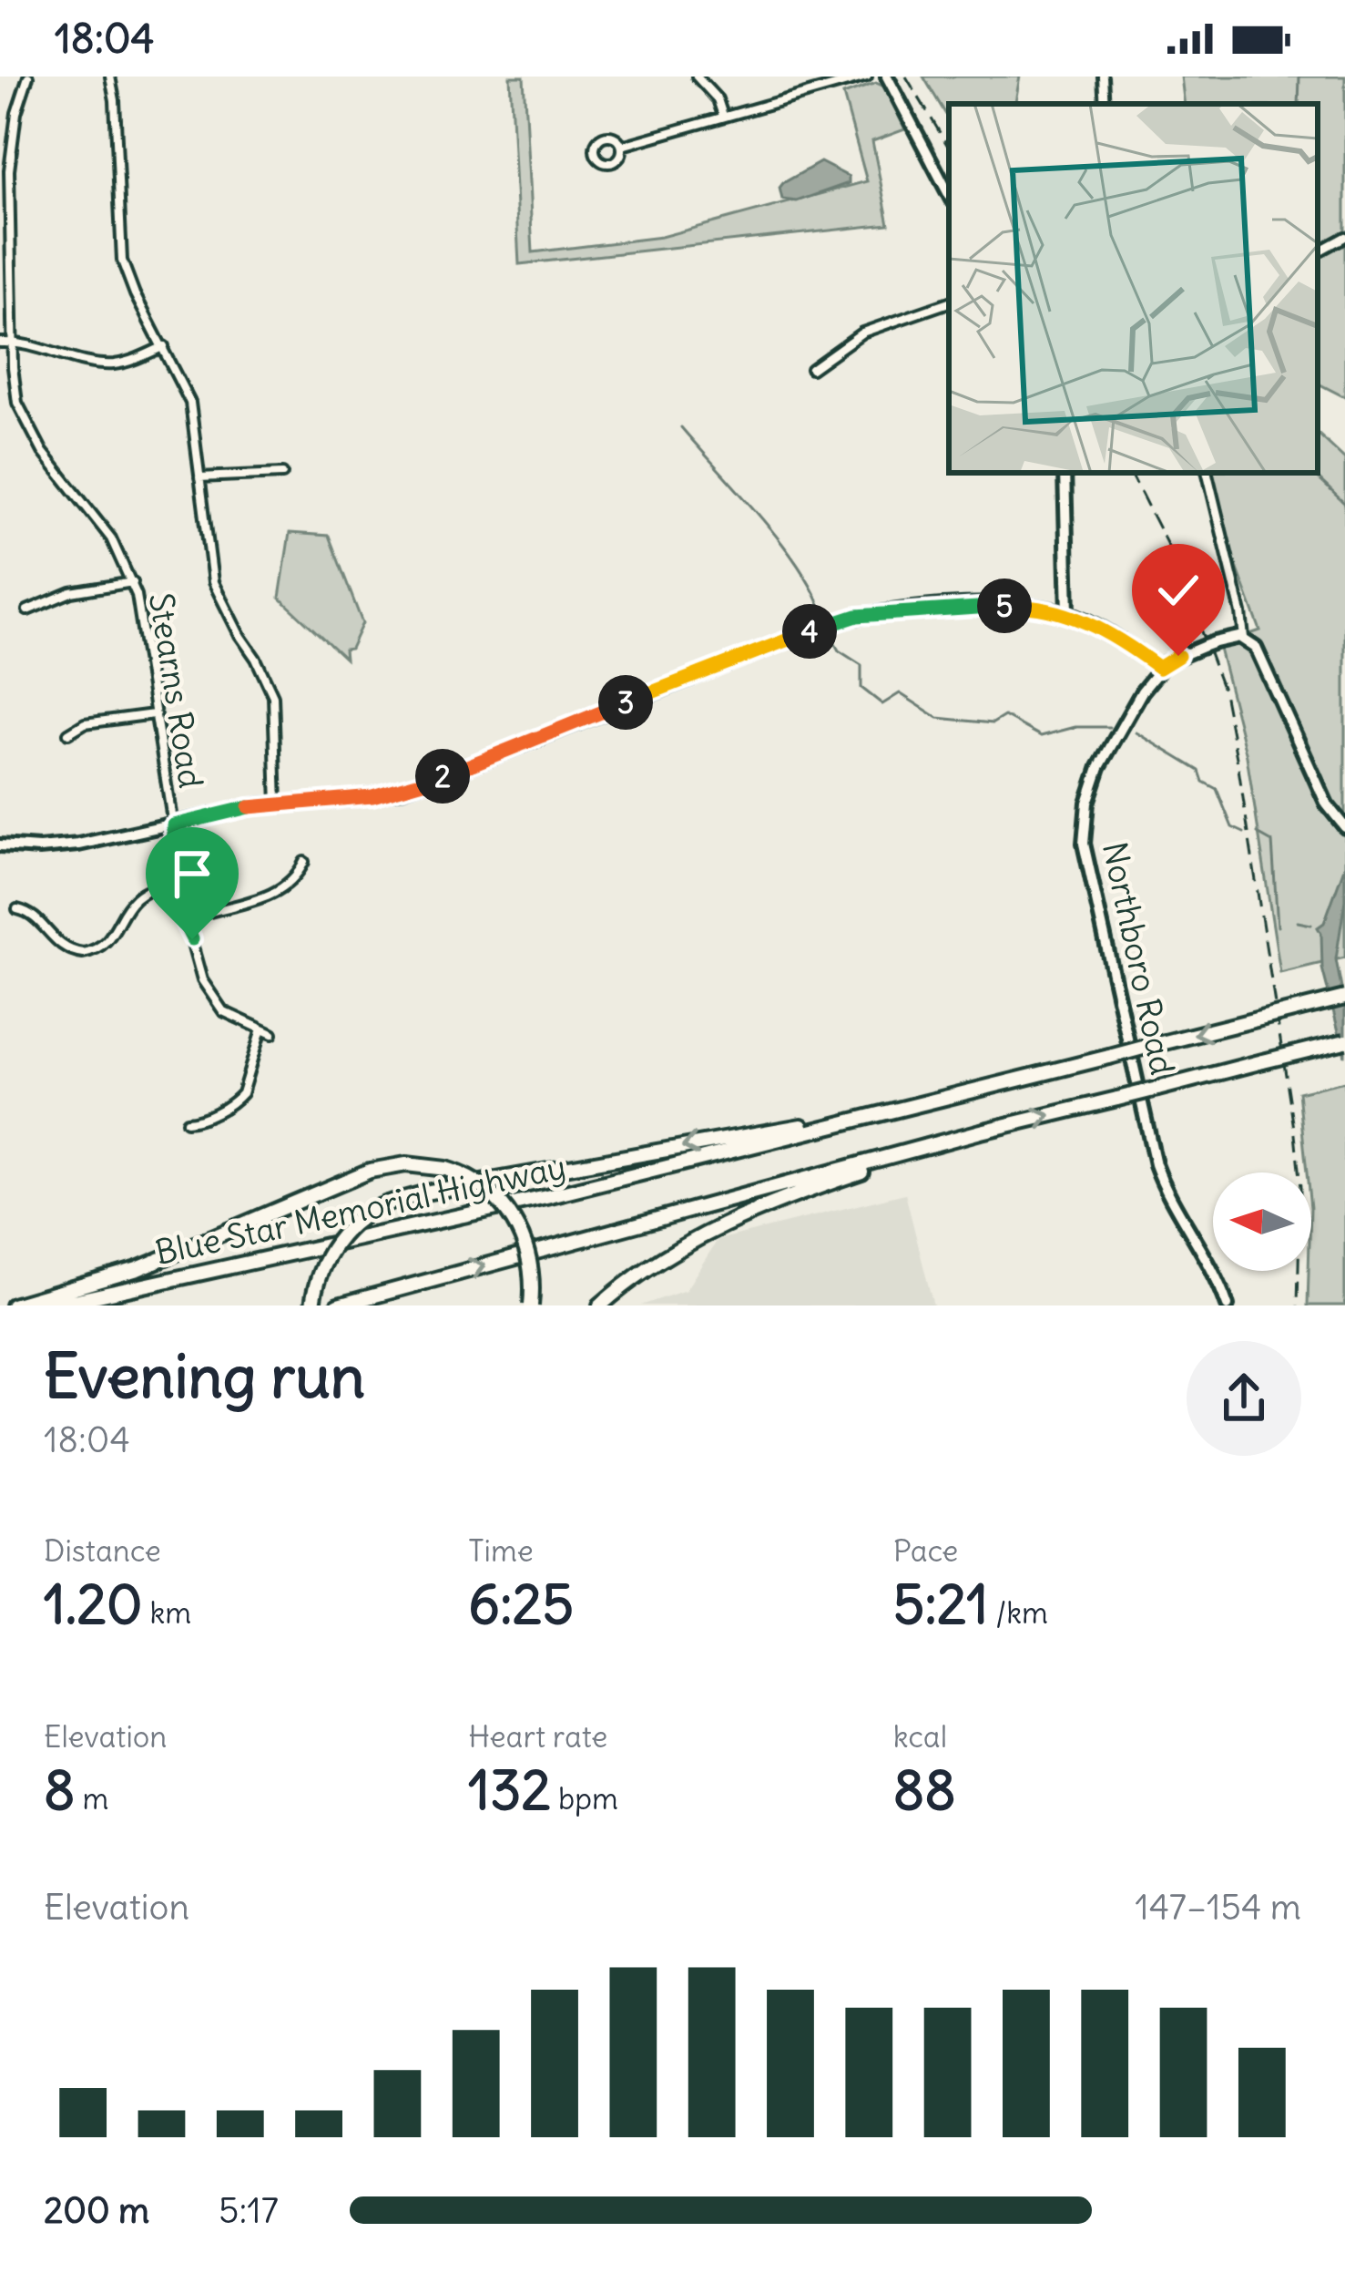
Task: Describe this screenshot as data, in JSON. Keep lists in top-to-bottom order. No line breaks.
{"streets":{"highway":["Blue Star Memorial Highway"],"street":["Stearns Road","Northboro Road"]},"north":"left","page":{"status":"18:04","pins":["5","4","3","2"],"heading":["Evening run","18:04"],"stats":[["Distance","1.20 km"],["Time","6:25"],["Pace","5:21 /km"],["Elevation","8 m"],["Heart rate","132 bpm"],["kcal","88"]],"chart":["Elevation","147–154 m"],"list":[{"name":"200 m","note":"5:17"}]}}
